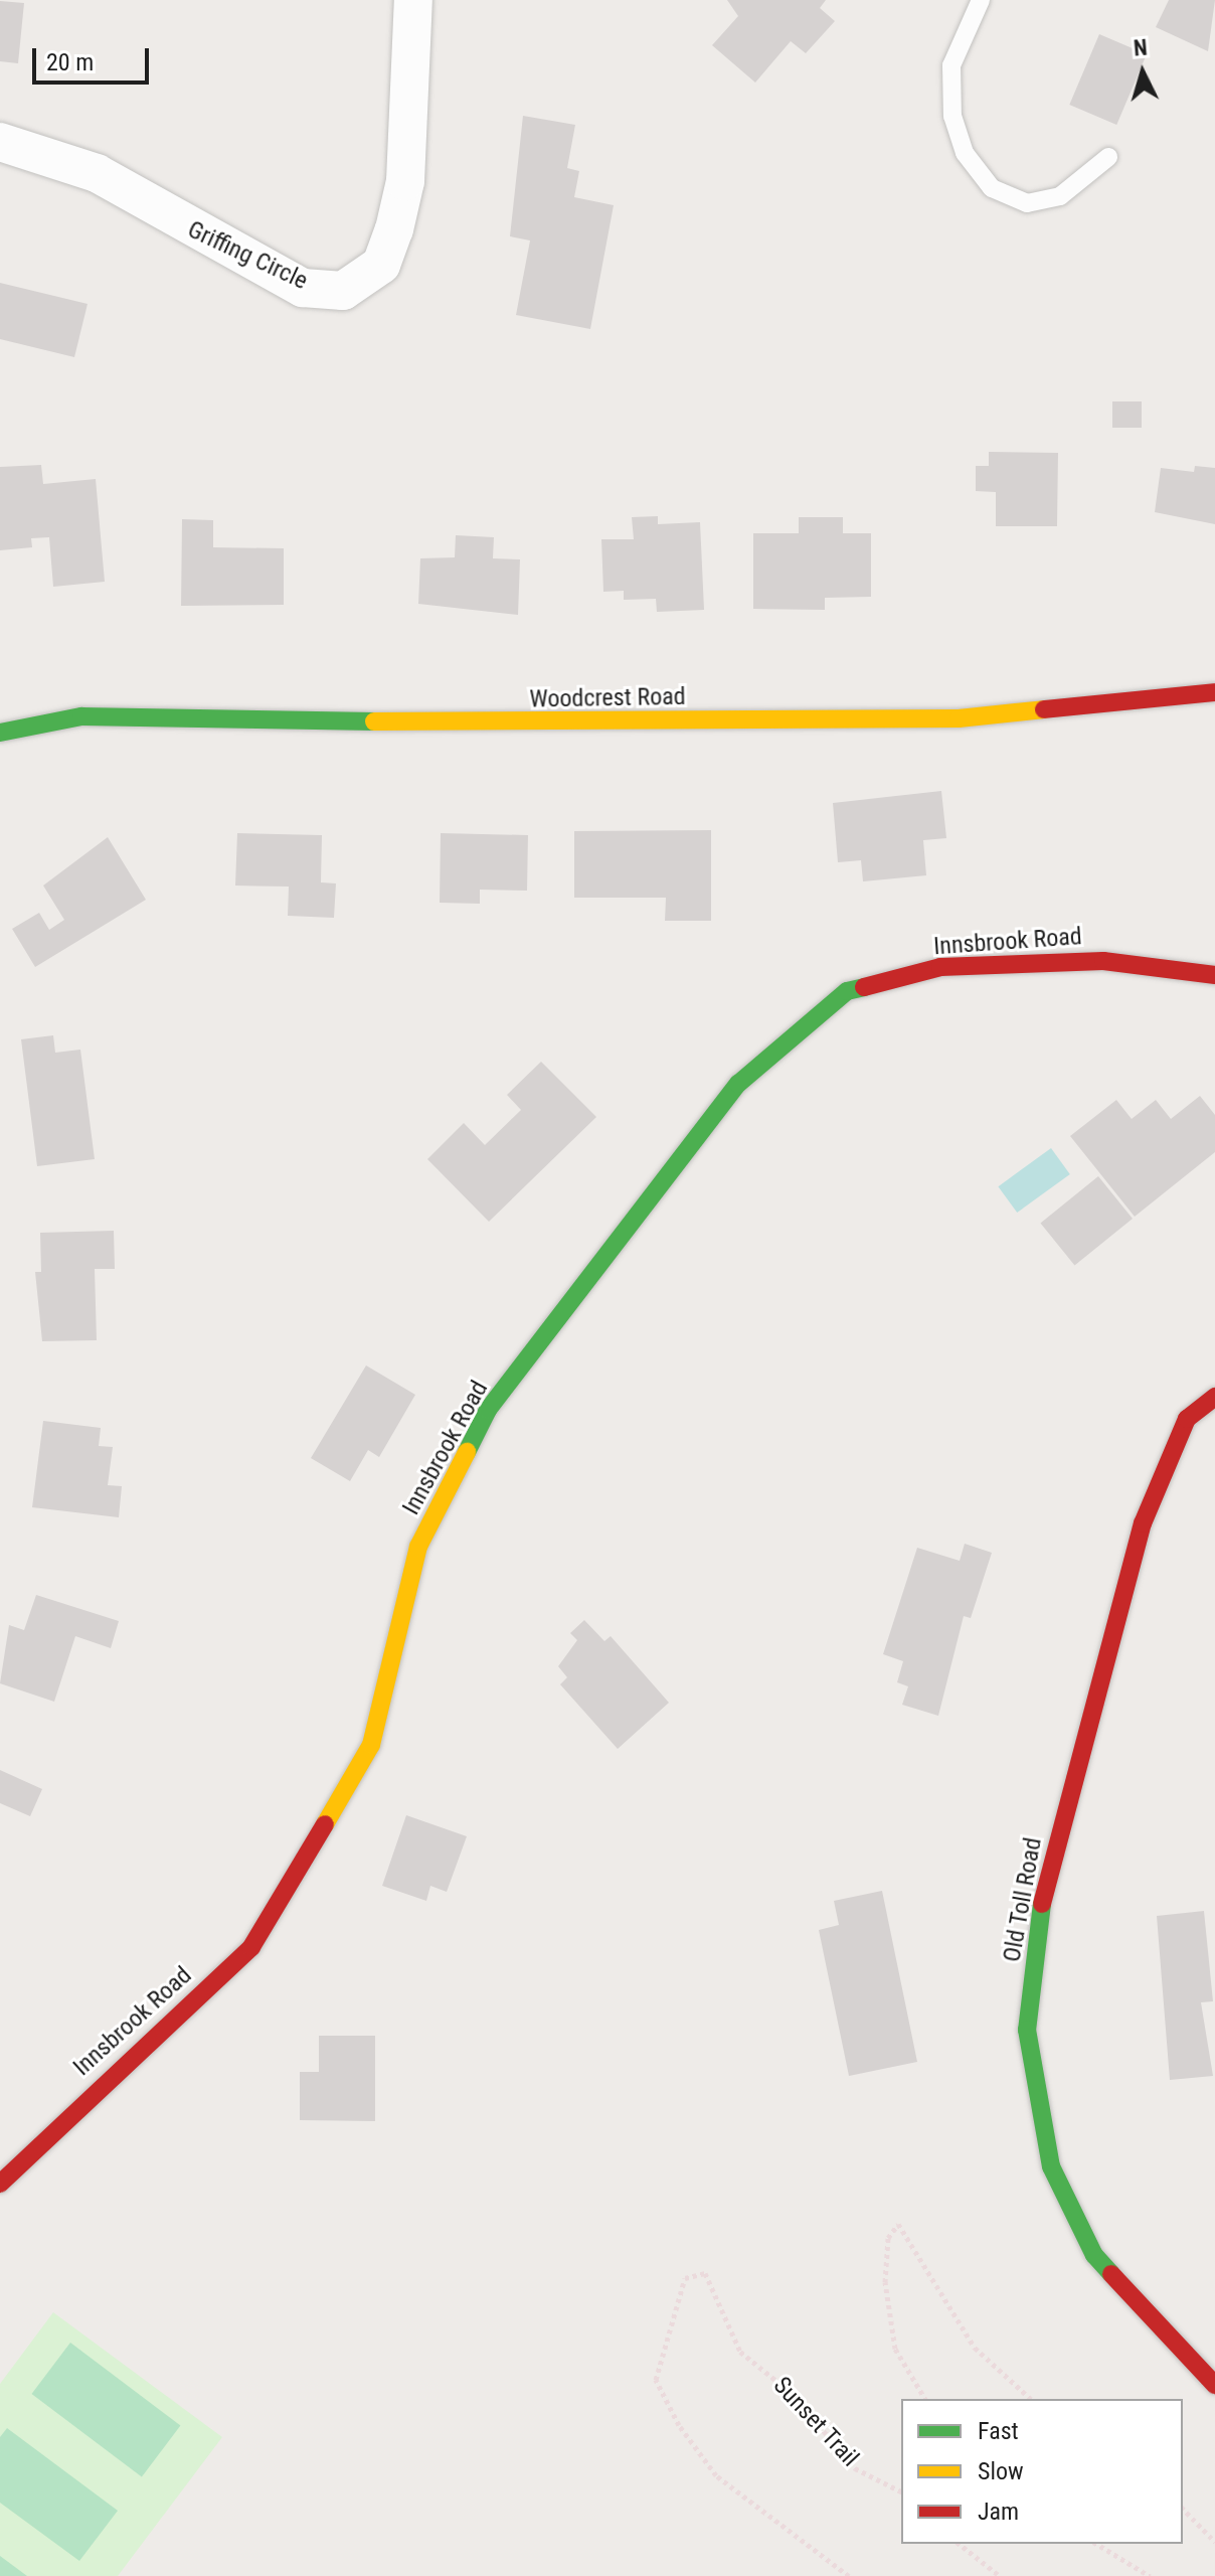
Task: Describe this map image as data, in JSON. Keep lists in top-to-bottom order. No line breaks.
{"streets":{"street":["Griffing Circle","Woodcrest Road","Innsbrook Road","Old Toll Road"],"path":["Sunset Trail"]},"legend":["Fast","Slow","Jam"],"scale_bar":"20 m","north":"top"}
